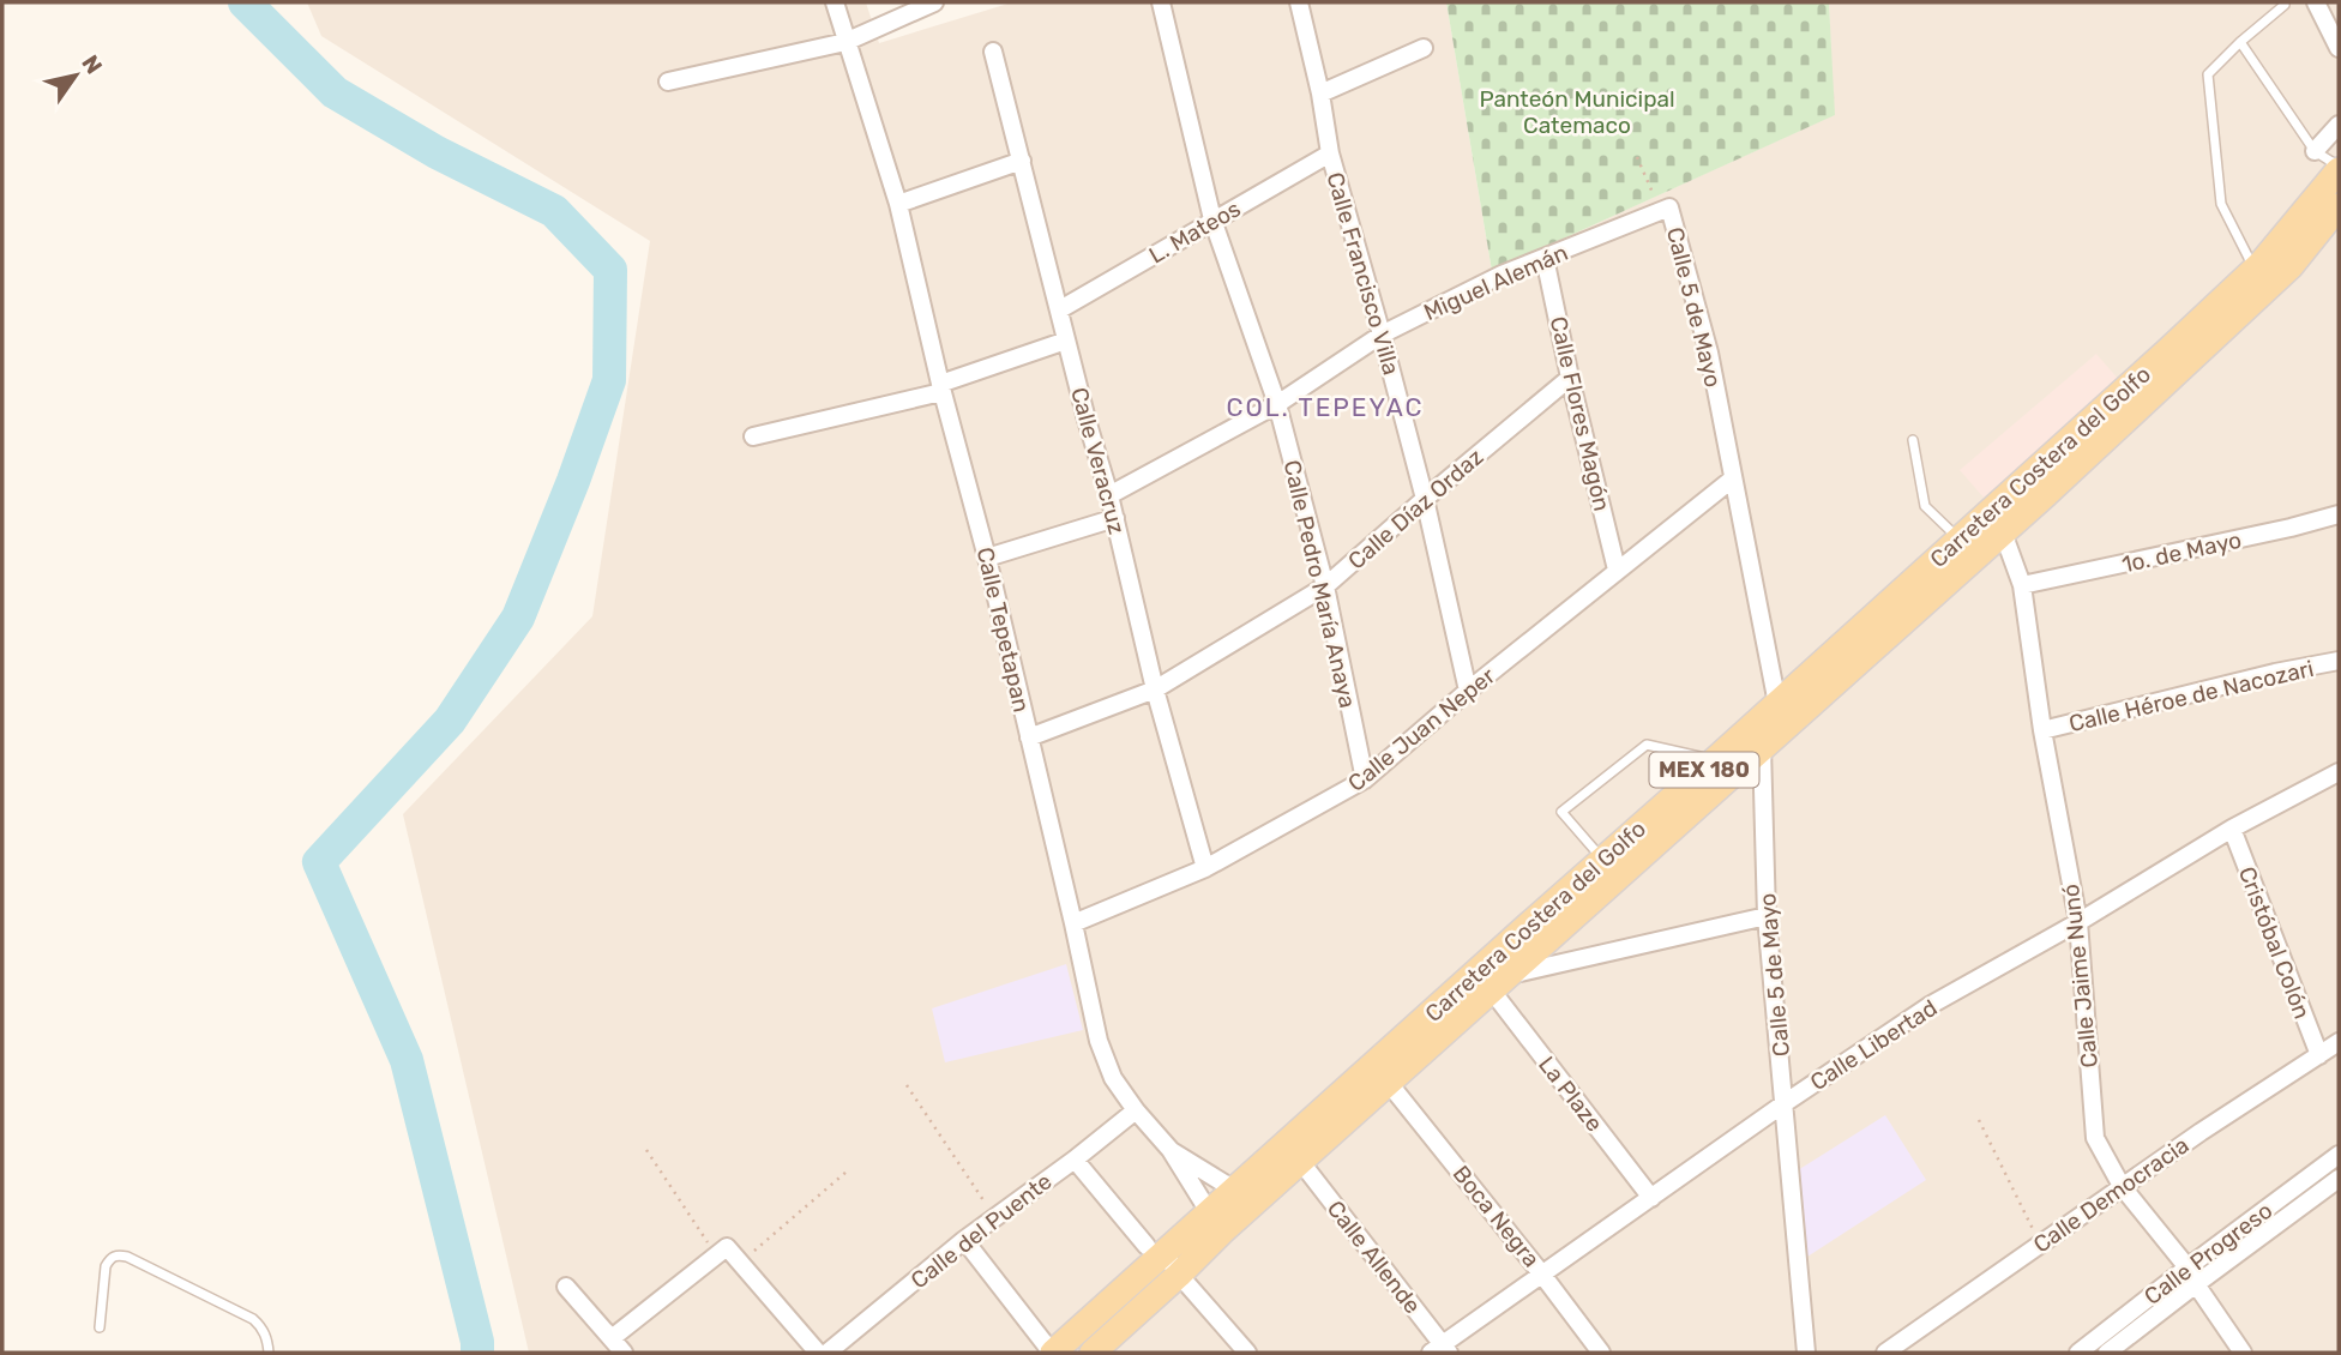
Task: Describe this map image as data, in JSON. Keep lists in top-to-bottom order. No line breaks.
{"streets":{"main road":["Carretera Costera del Golfo","MEX 180"],"street":["L. Mateos","Calle Francisco Villa","Miguel Alemán","Calle 5 de Mayo","Calle Flores Magón","Calle Veracruz","Calle Díaz Ordaz","1o. de Mayo","Calle Pedro María Anaya","Calle Tepetapan","Calle Héroe de Nacozari","Calle Juan Neper","Cristóbal Colón","Calle Jaime Nunó","Calle Libertad","La Plaze","Calle Democracia","Boca Negra","Calle del Puente","Calle Progreso","Calle Allende"]},"crossings":[["L. Mateos","Calle Francisco Villa"],["L. Mateos","Calle Veracruz"],["L. Mateos","Calle Pedro María Anaya"],["Calle Francisco Villa","Miguel Alemán"],["Calle Francisco Villa","Calle Díaz Ordaz"],["Calle Francisco Villa","Calle Juan Neper"],["Miguel Alemán","Calle 5 de Mayo"],["Miguel Alemán","Calle Flores Magón"],["Miguel Alemán","Calle Veracruz"],["Miguel Alemán","Calle Pedro María Anaya"],["Calle 5 de Mayo","Carretera Costera del Golfo"],["Calle 5 de Mayo","Calle Juan Neper"],["Calle 5 de Mayo","Calle Libertad"],["Calle Flores Magón","Calle Díaz Ordaz"],["Calle Flores Magón","Calle Juan Neper"],["Calle Veracruz","Calle Díaz Ordaz"],["Calle Veracruz","Calle Juan Neper"],["Carretera Costera del Golfo","Calle Tepetapan"],["Carretera Costera del Golfo","Calle Jaime Nunó"],["Carretera Costera del Golfo","La Plaze"],["Carretera Costera del Golfo","Boca Negra"],["Carretera Costera del Golfo","Calle Allende"],["Calle Díaz Ordaz","Calle Pedro María Anaya"],["Calle Díaz Ordaz","Calle Tepetapan"],["1o. de Mayo","Calle Jaime Nunó"],["Calle Pedro María Anaya","Calle Juan Neper"],["Calle Tepetapan","Calle Juan Neper"],["Calle Tepetapan","Calle del Puente"],["Calle Héroe de Nacozari","Calle Jaime Nunó"],["Cristóbal Colón","Calle Libertad"],["Cristóbal Colón","Calle Democracia"],["Calle Jaime Nunó","Calle Libertad"],["Calle Jaime Nunó","Calle Democracia"],["Calle Jaime Nunó","Calle Progreso"],["Calle Libertad","La Plaze"],["Calle Libertad","Boca Negra"],["Calle Libertad","Calle Allende"]],"districts":["COL. TEPEYAC"],"parks":["Panteón Municipal Catemaco"],"north":"top right"}
